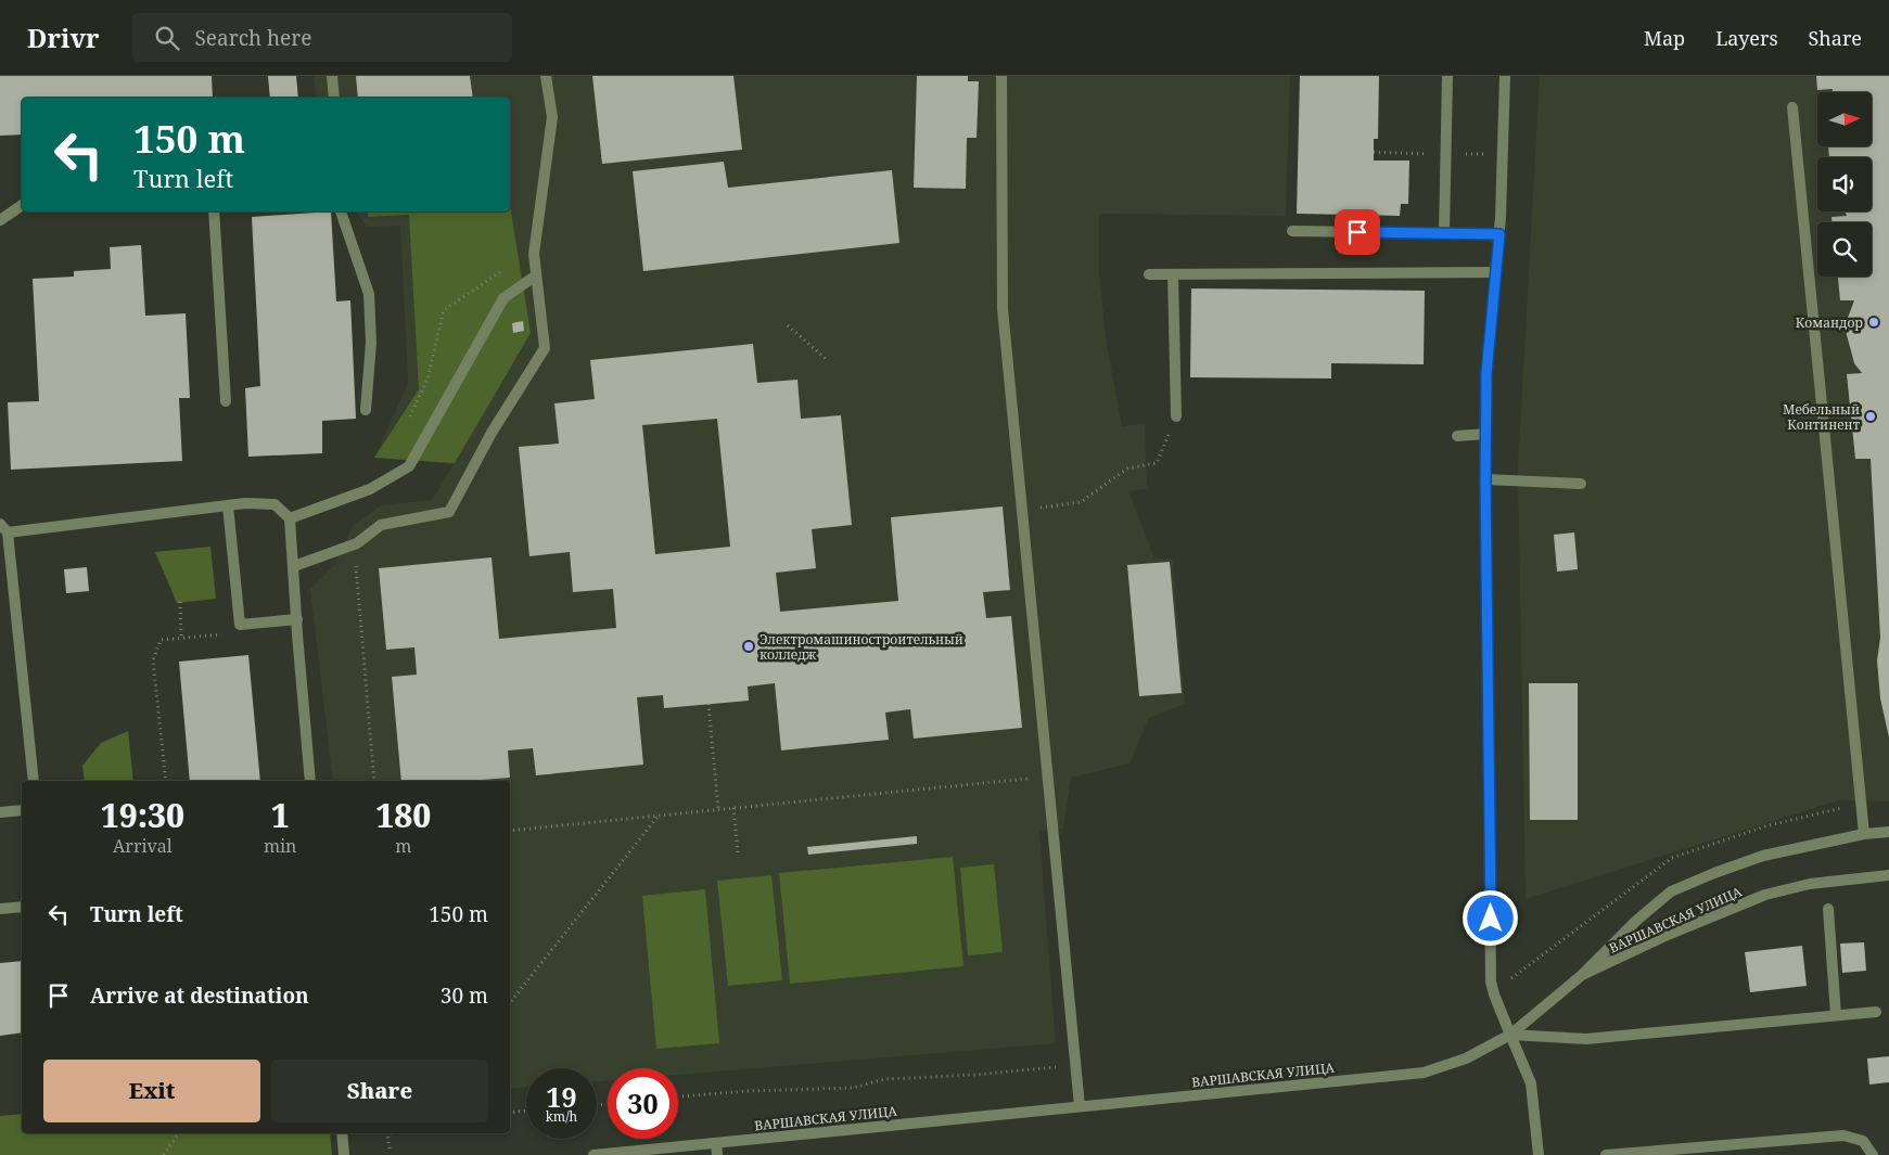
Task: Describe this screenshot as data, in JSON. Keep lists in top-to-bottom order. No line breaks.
{"streets":{"street":["ВАРШАВСКАЯ УЛИЦА"]},"places":["Командор","Мебельный Континент","Электромашиностроительный колледж"],"north":"right","page":{"header":"Drivr","search":"Search here","nav":["Map","Layers","Share"],"turn":["150 m","Turn left"],"eta":["19:30","Arrival","1","min","180","m"],"list":[{"name":"Turn left","value":"150 m"},{"name":"Arrive at destination","value":"30 m"}],"buttons":["Exit","Share"],"speed":"19 km/h","limit":"30"}}
